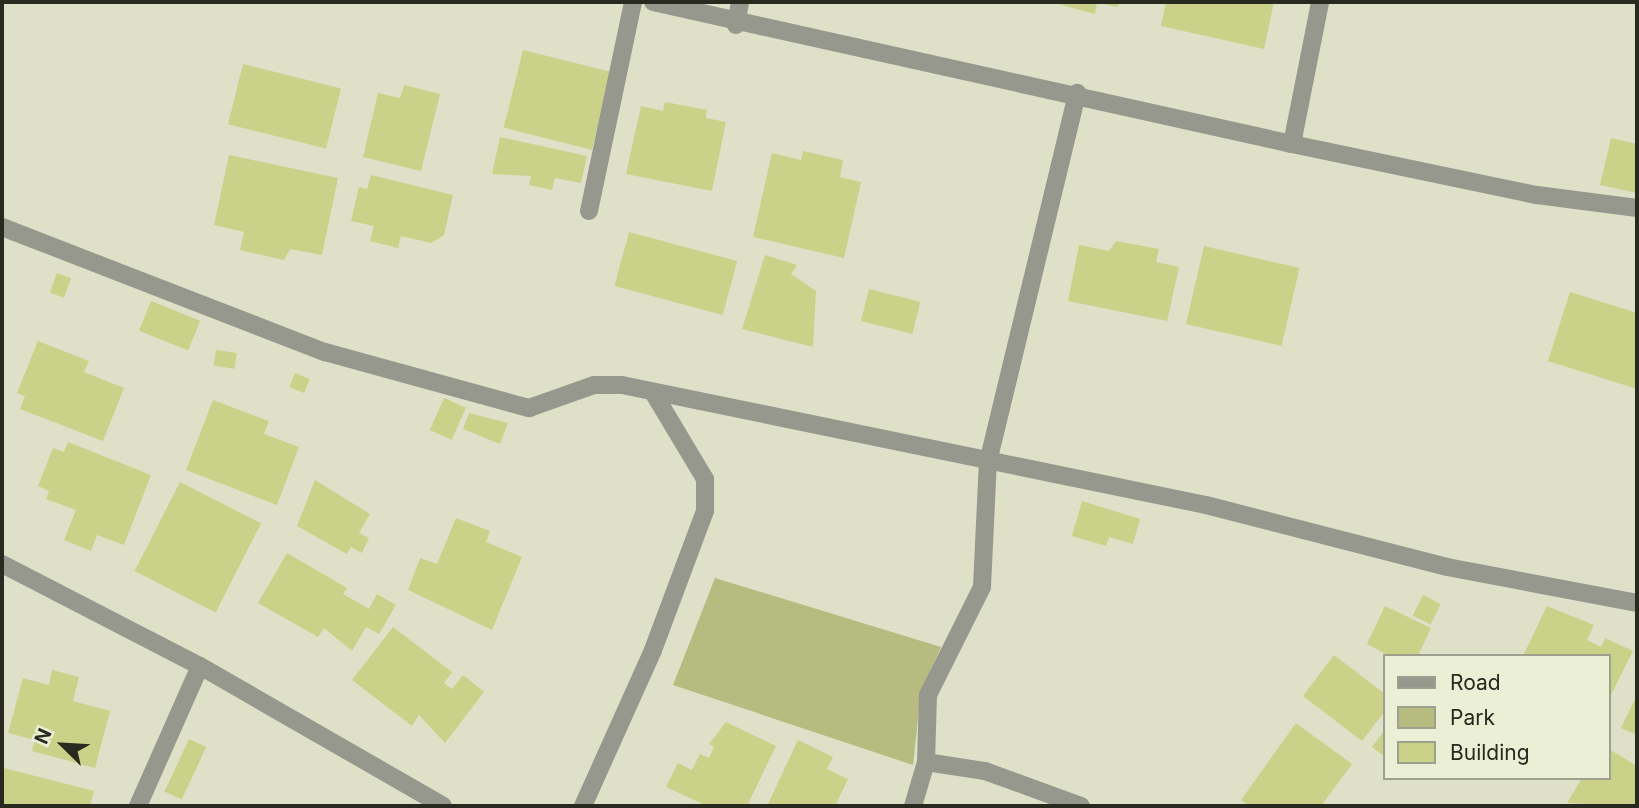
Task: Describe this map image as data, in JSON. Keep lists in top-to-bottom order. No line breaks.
{"legend":["Road","Park","Building"],"north":"top left"}
